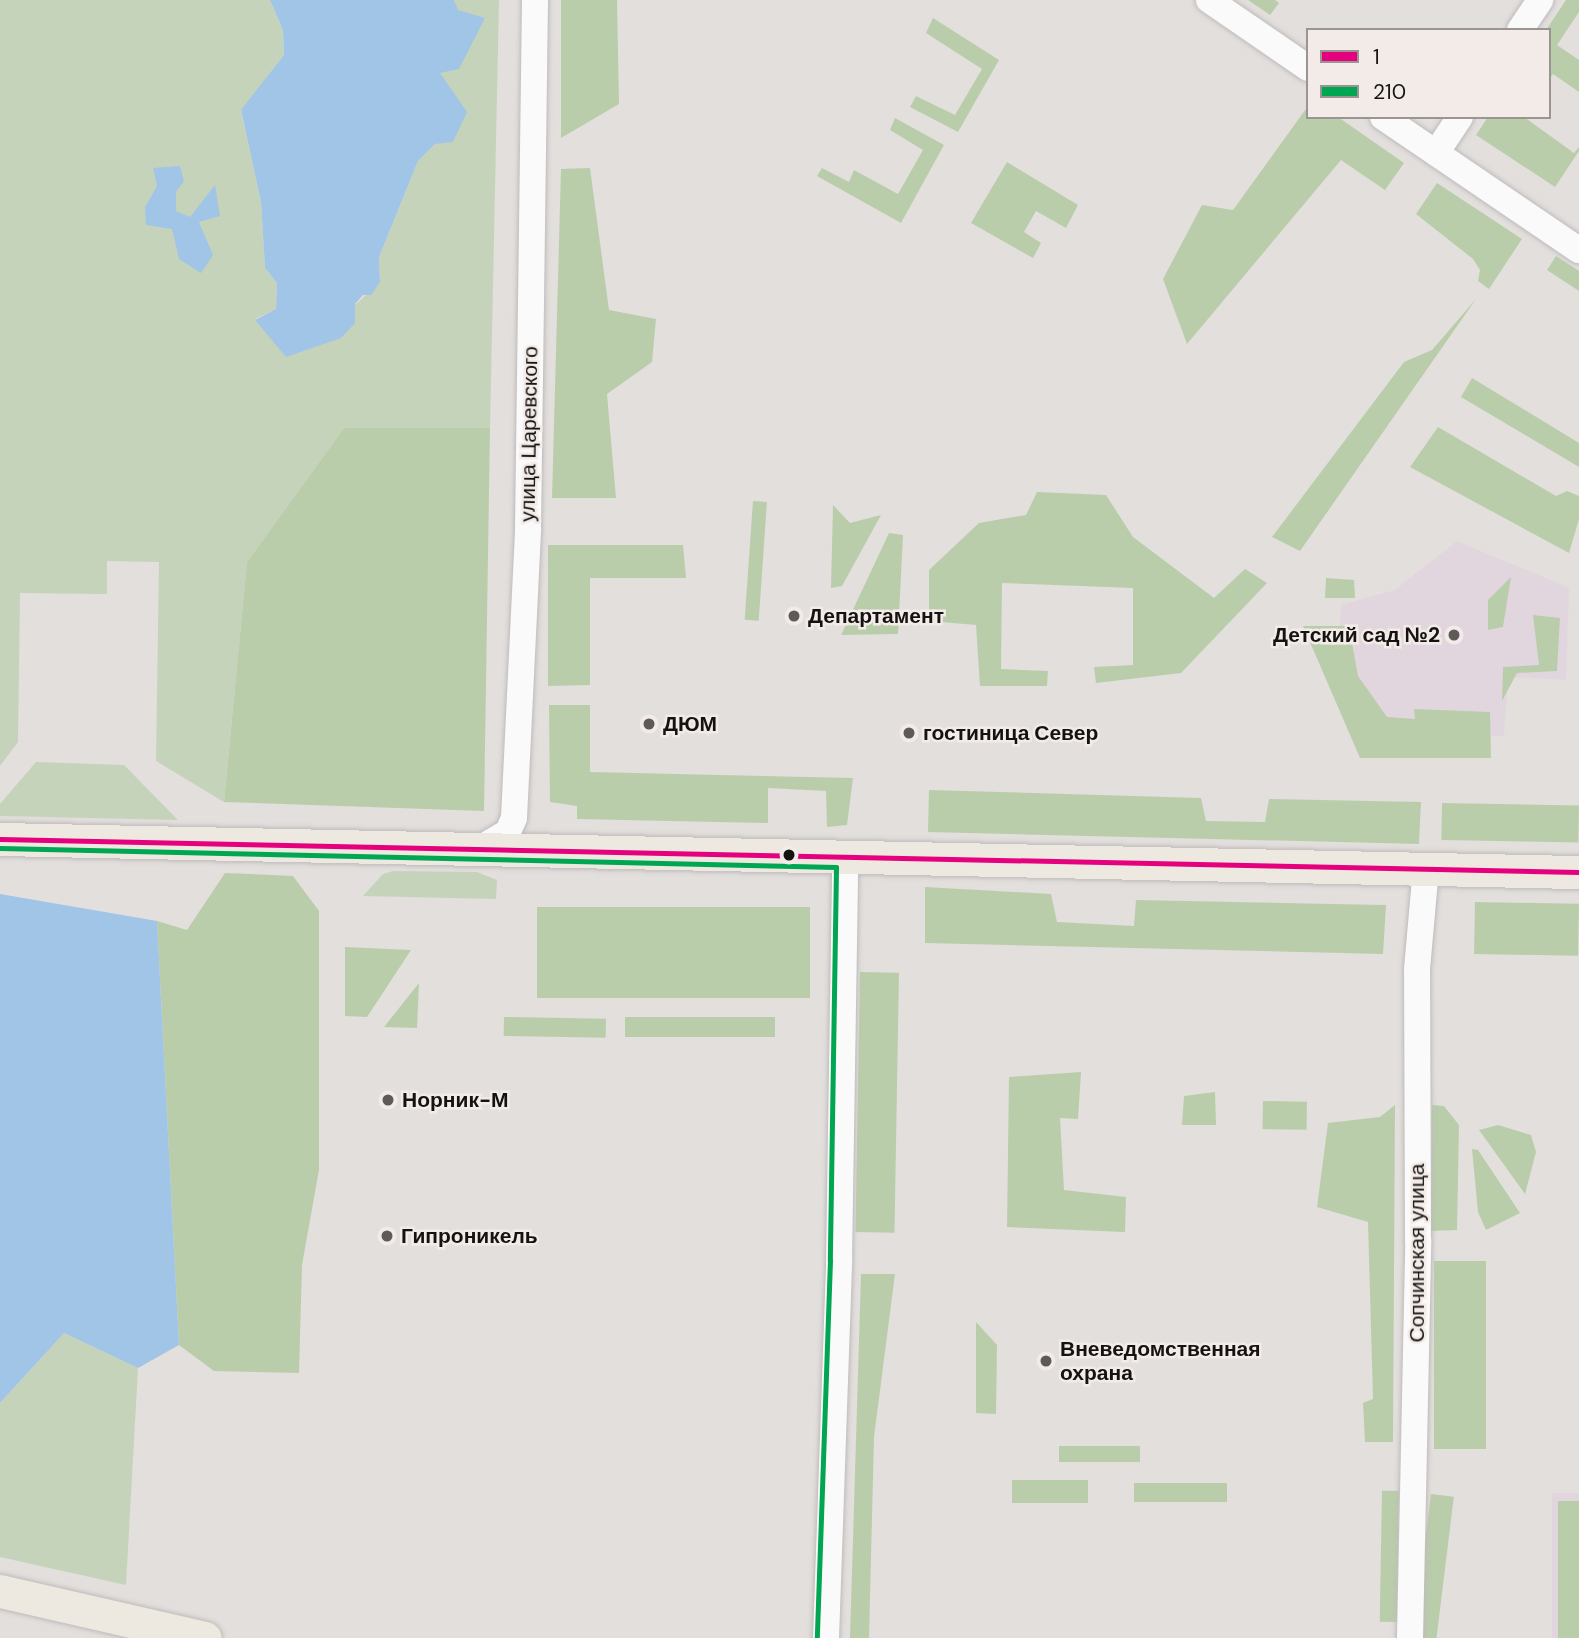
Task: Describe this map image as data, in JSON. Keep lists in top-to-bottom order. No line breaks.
{"streets":{"street":["улица Царевского","Сопчинская улица"]},"places":["Департамент","Детский сад №2","ДЮМ","гостиница Север","Норник-М","Гипроникель","Вневедомственная охрана"],"lines":["transit line 1","transit line 210"],"legend":["1","210"]}
